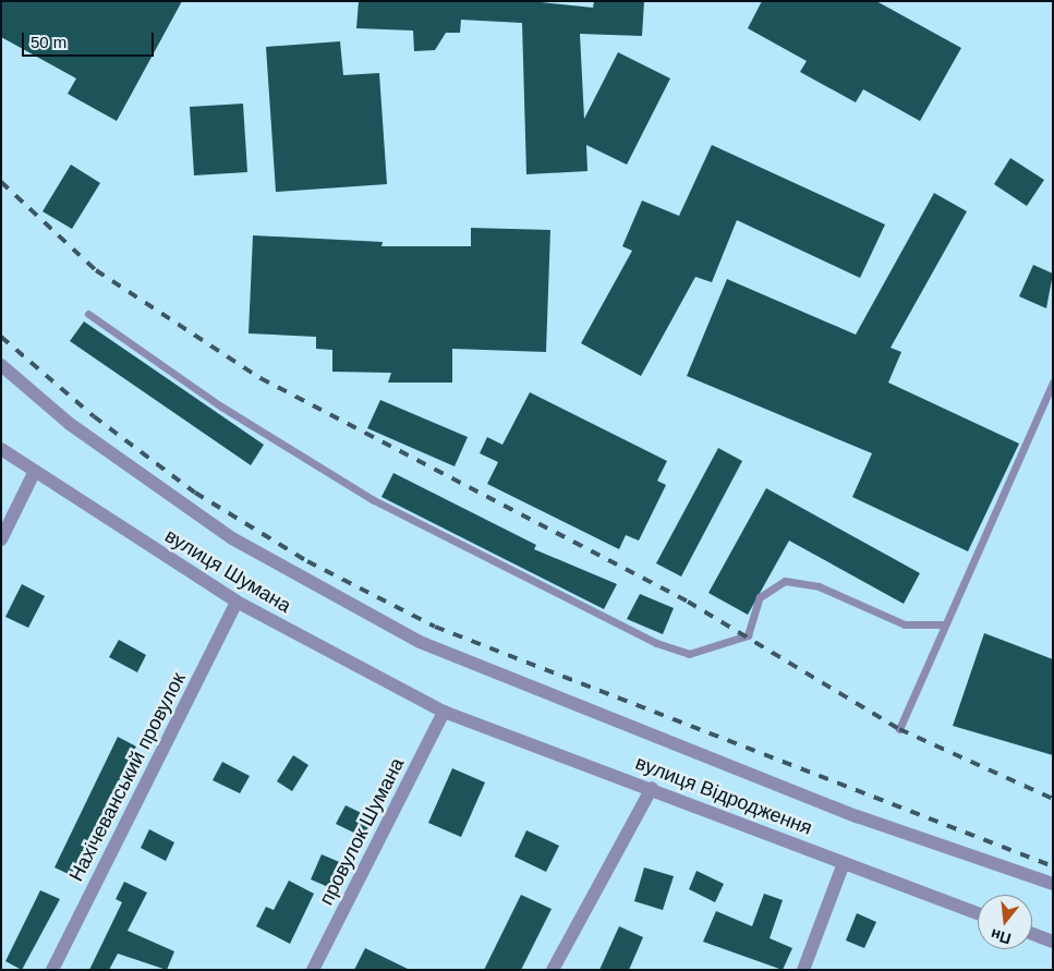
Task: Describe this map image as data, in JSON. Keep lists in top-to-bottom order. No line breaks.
{"streets":{"street":["вулиця Шумана","Нахічеванський провулок","вулиця Відродження","провулок Шумана"]},"crossings":[["вулиця Шумана","Нахічеванський провулок"],["вулиця Шумана","вулиця Відродження"],["вулиця Шумана","провулок Шумана"],["вулиця Відродження","провулок Шумана"]],"scale_bar":"50 m","north":"bottom"}
